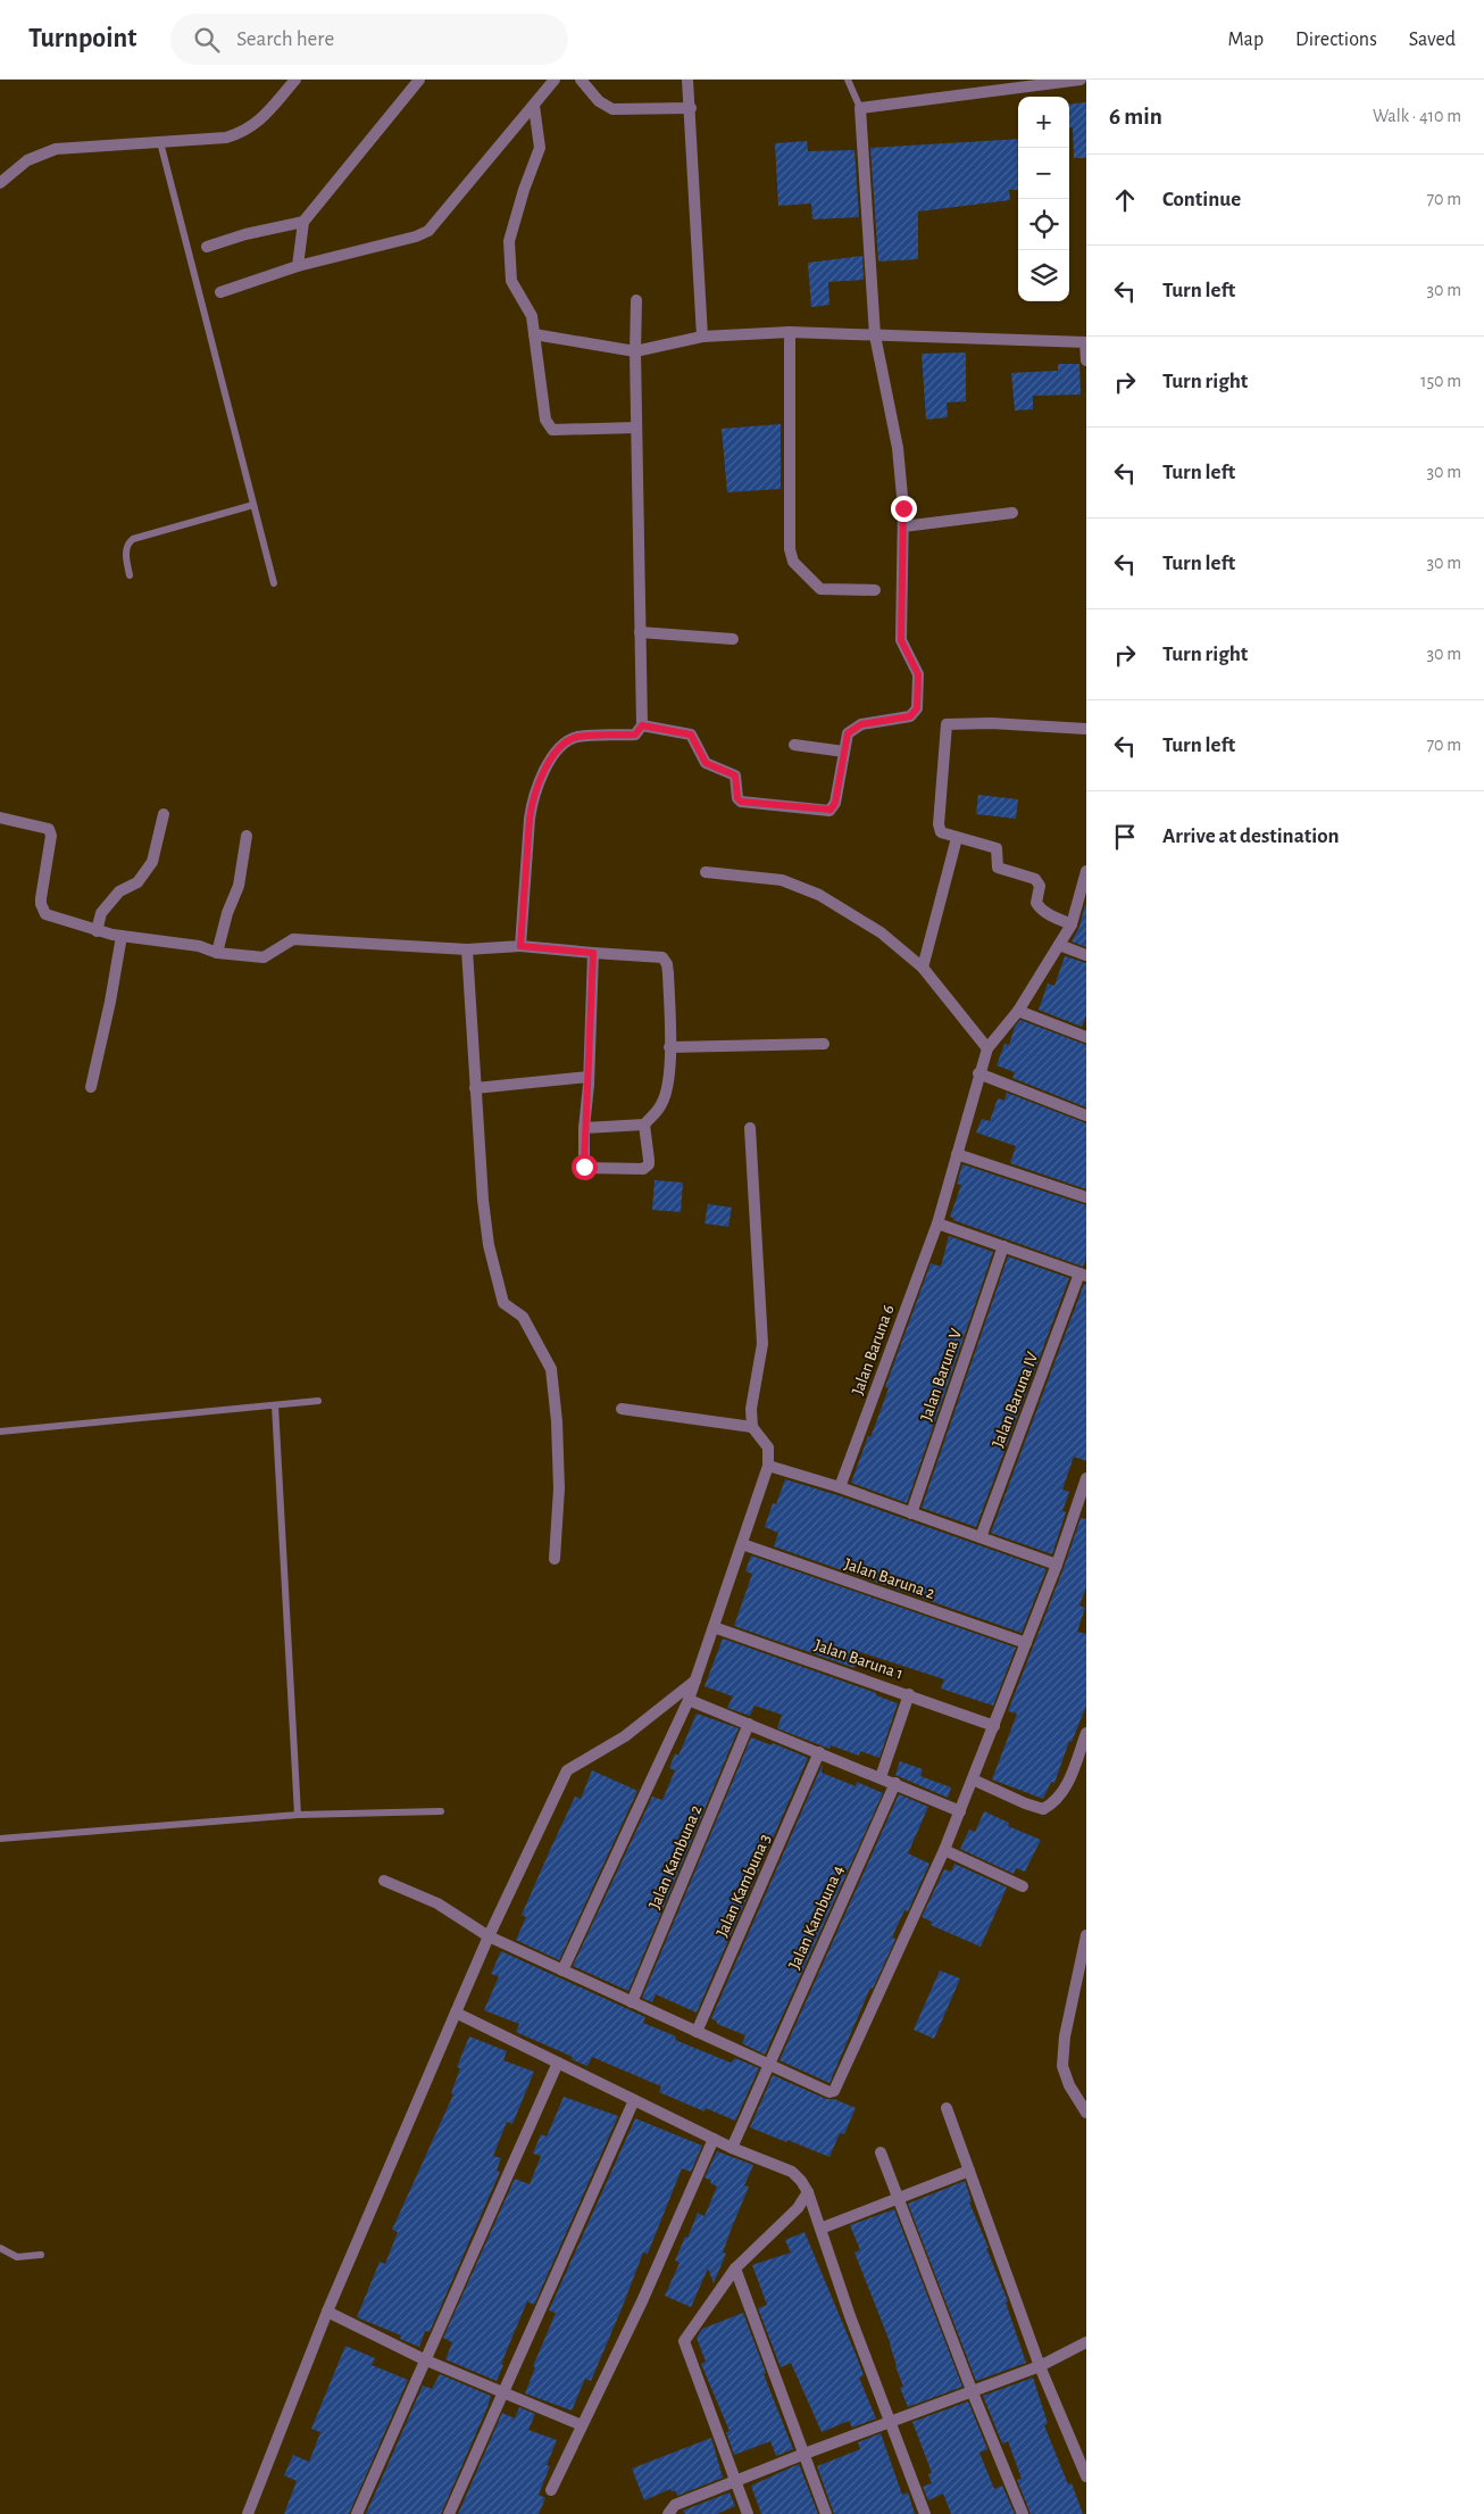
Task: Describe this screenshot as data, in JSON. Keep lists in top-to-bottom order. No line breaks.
{"streets":{"street":["Jalan Baruna 6","Jalan Baruna V","Jalan Baruna IV","Jalan Baruna 2","Jalan Baruna 1","Jalan Kambuna 2","Jalan Kambuna 3","Jalan Kambuna 4"]},"page":{"header":"Turnpoint","search":"Search here","nav":["Map","Directions","Saved"],"heading":["6 min","Walk · 410 m"],"map_buttons":["+","−"],"list":[["Continue","70 m"],["Turn left","30 m"],["Turn right","150 m"],["Turn left","30 m"],["Turn left","30 m"],["Turn right","30 m"],["Turn left","70 m"],"Arrive at destination"]}}
